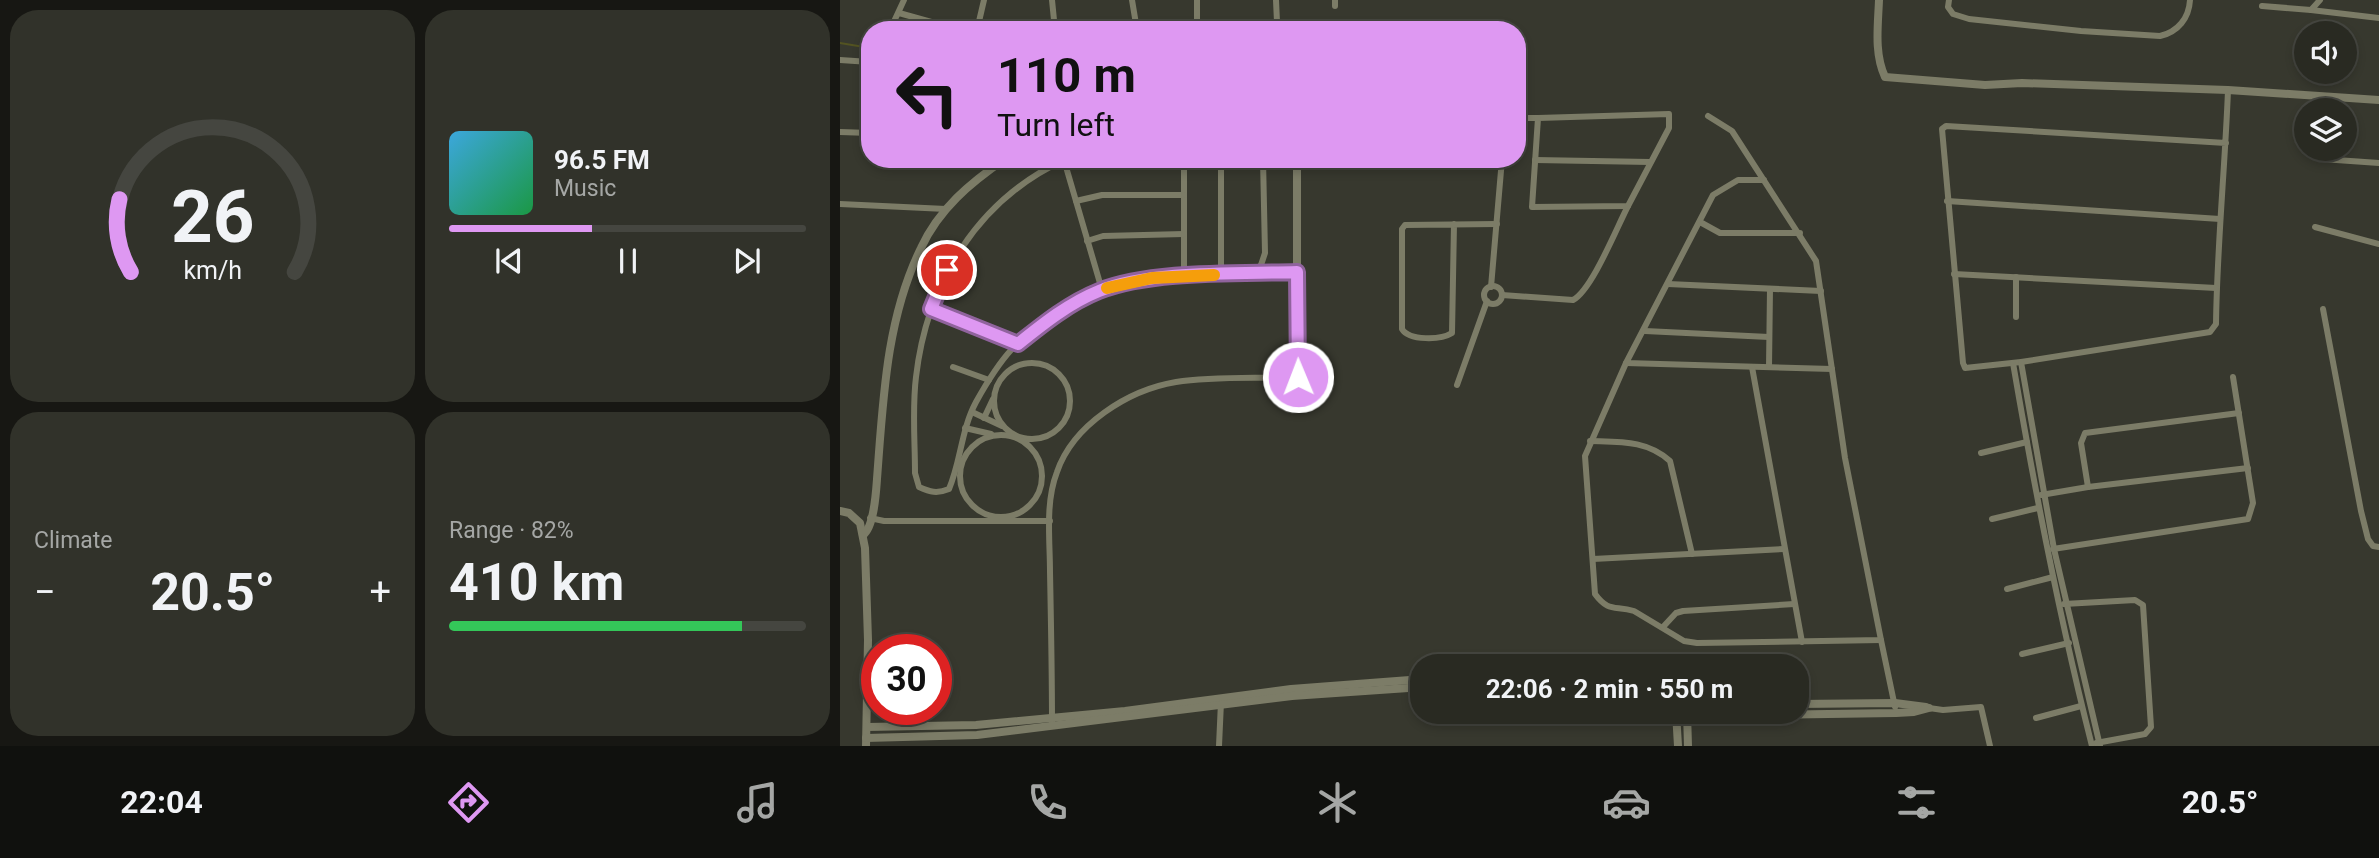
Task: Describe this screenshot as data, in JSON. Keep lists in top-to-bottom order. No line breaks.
{"page":{"turn":["110 m","Turn left"],"song":["96.5 FM","Music"],"tile":["Climate",["Range · 82%","410 km"]],"heat":["−","20.5°","+"],"limit":"30","trip":"22:06 · 2 min · 550 m","tabs":["22:04","20.5°"],"gauge":["26","km/h"]}}
